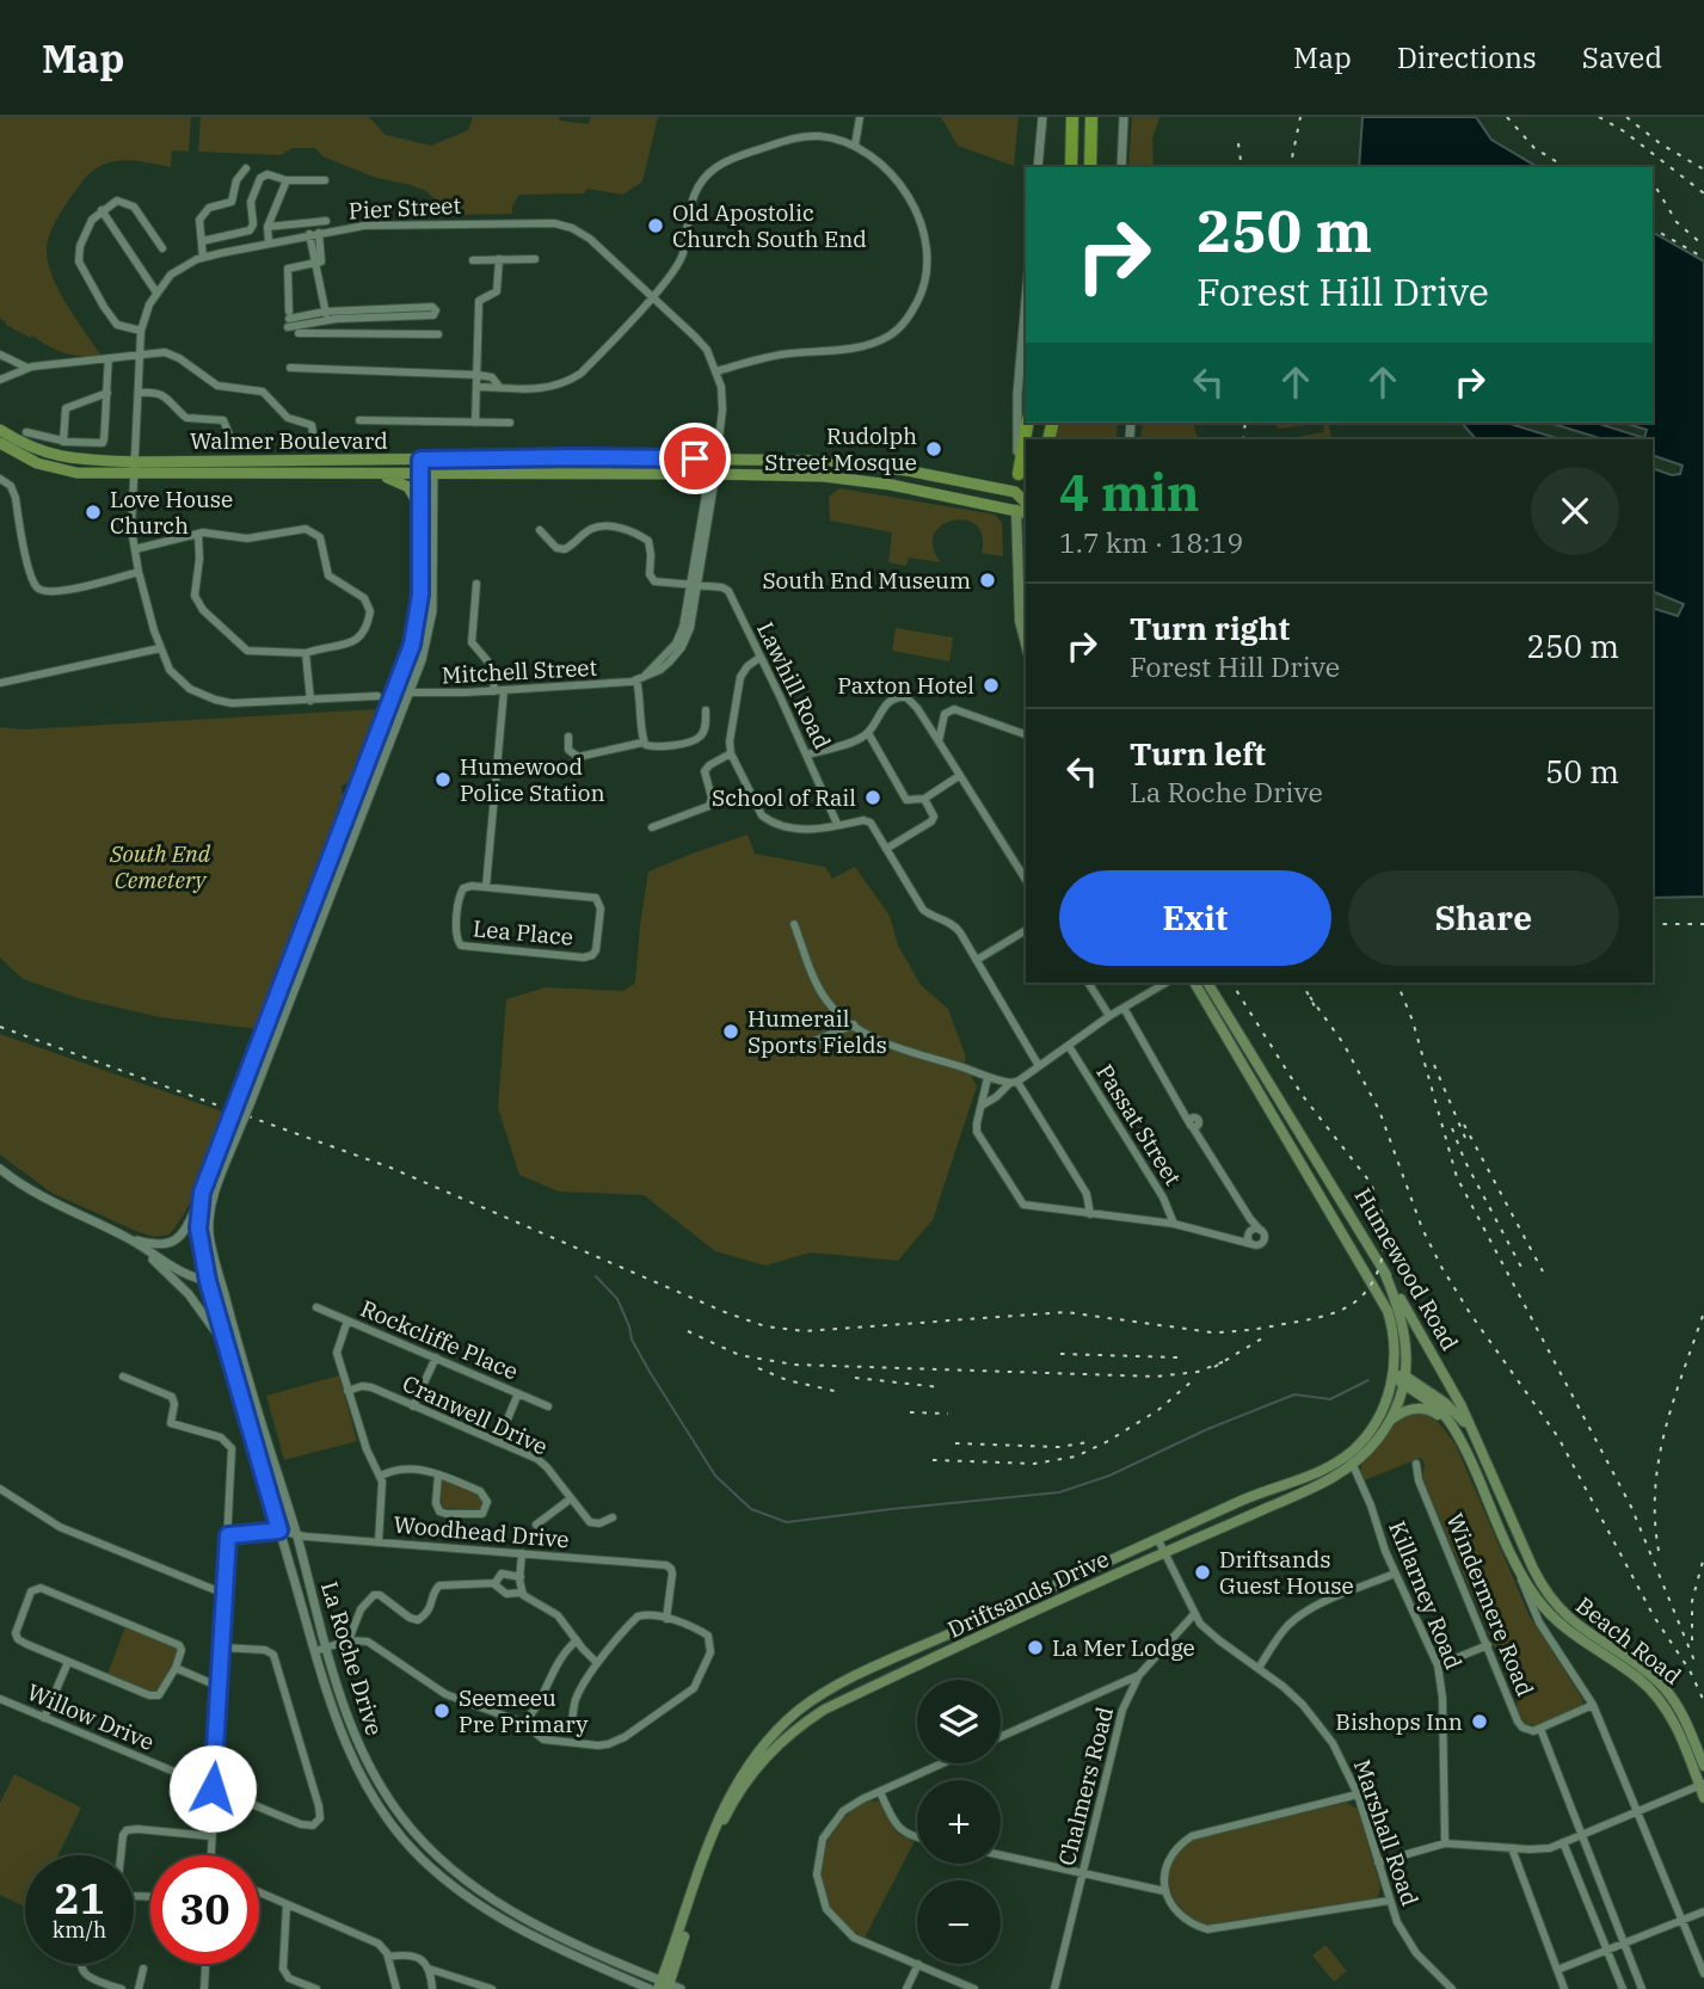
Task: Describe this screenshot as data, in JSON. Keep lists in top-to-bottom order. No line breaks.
{"streets":{"main road":["Walmer Boulevard","Humewood Road","Driftsands Drive","Beach Road"],"street":["Pier Street","Mitchell Street","Lawhill Road","Lea Place","Passat Street","Rockcliffe Place","Cranwell Drive","Woodhead Drive","Killarney Road","Windermere Road","La Roche Drive","Willow Drive","Chalmers Road","Marshall Road"]},"crossings":[["Pier Street","Walmer Boulevard"],["Walmer Boulevard","La Roche Drive"],["Mitchell Street","Lea Place"],["Mitchell Street","La Roche Drive"],["Humewood Road","Driftsands Drive"],["Humewood Road","Beach Road"],["Woodhead Drive","La Roche Drive"],["Driftsands Drive","Killarney Road"],["Driftsands Drive","La Roche Drive"],["Driftsands Drive","Marshall Road"],["Chalmers Road","Marshall Road"]],"parks":["South End Cemetery"],"places":["Old Apostolic Church South End","Rudolph Street Mosque","Love House Church","South End Museum","Paxton Hotel","Humewood Police Station","School of Rail","Humerail Sports Fields","Driftsands Guest House","La Mer Lodge","Seemeeu Pre Primary","Bishops Inn"],"page":{"header":"Map","nav":["Map","Directions","Saved"],"turn":["250 m","Forest Hill Drive"],"heading":["4 min","1.7 km · 18:19"],"list":[{"name":"Turn right","note":"Forest Hill Drive","value":"250 m"},{"name":"Turn left","note":"La Roche Drive","value":"50 m"}],"buttons":["Exit","Share"],"map_buttons":["+","−"],"speed":"21 km/h","limit":"30"}}
